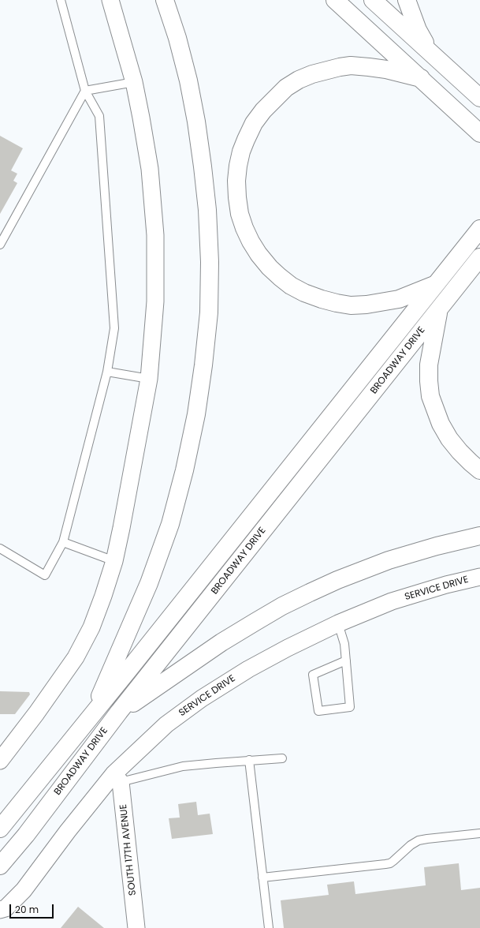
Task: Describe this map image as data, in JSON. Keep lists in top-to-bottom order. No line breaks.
{"streets":{"main road":["BROADWAY DRIVE"],"street":["SERVICE DRIVE","SOUTH 17TH AVENUE"]},"crossings":[["SERVICE DRIVE","SOUTH 17TH AVENUE"]],"scale_bar":"20 m"}
